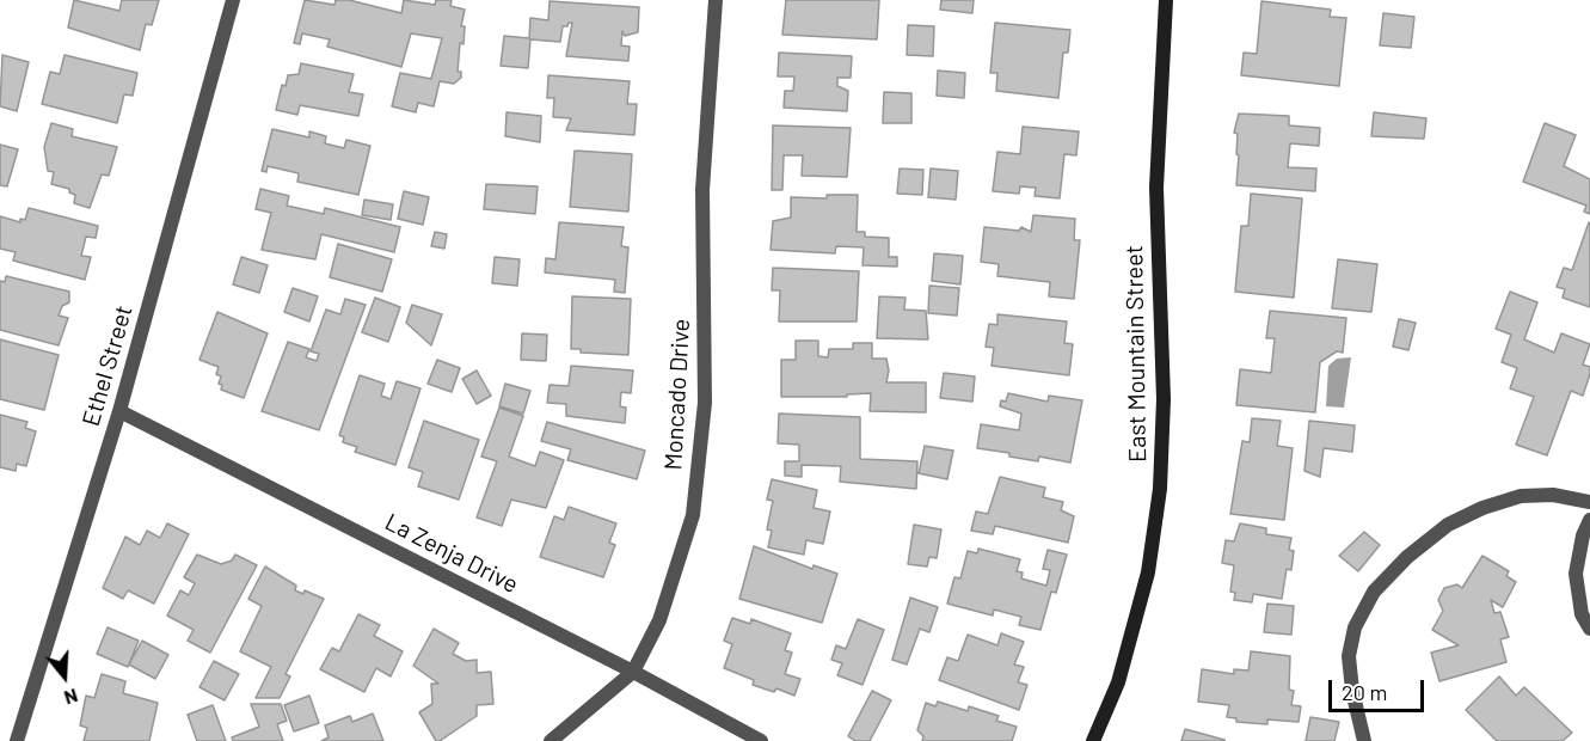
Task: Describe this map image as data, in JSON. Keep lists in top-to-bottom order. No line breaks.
{"streets":{"street":["East Mountain Street","Ethel Street","Moncado Drive","La Zenja Drive"]},"crossings":[["Ethel Street","La Zenja Drive"],["Moncado Drive","La Zenja Drive"]],"scale_bar":"20 m","north":"bottom"}
